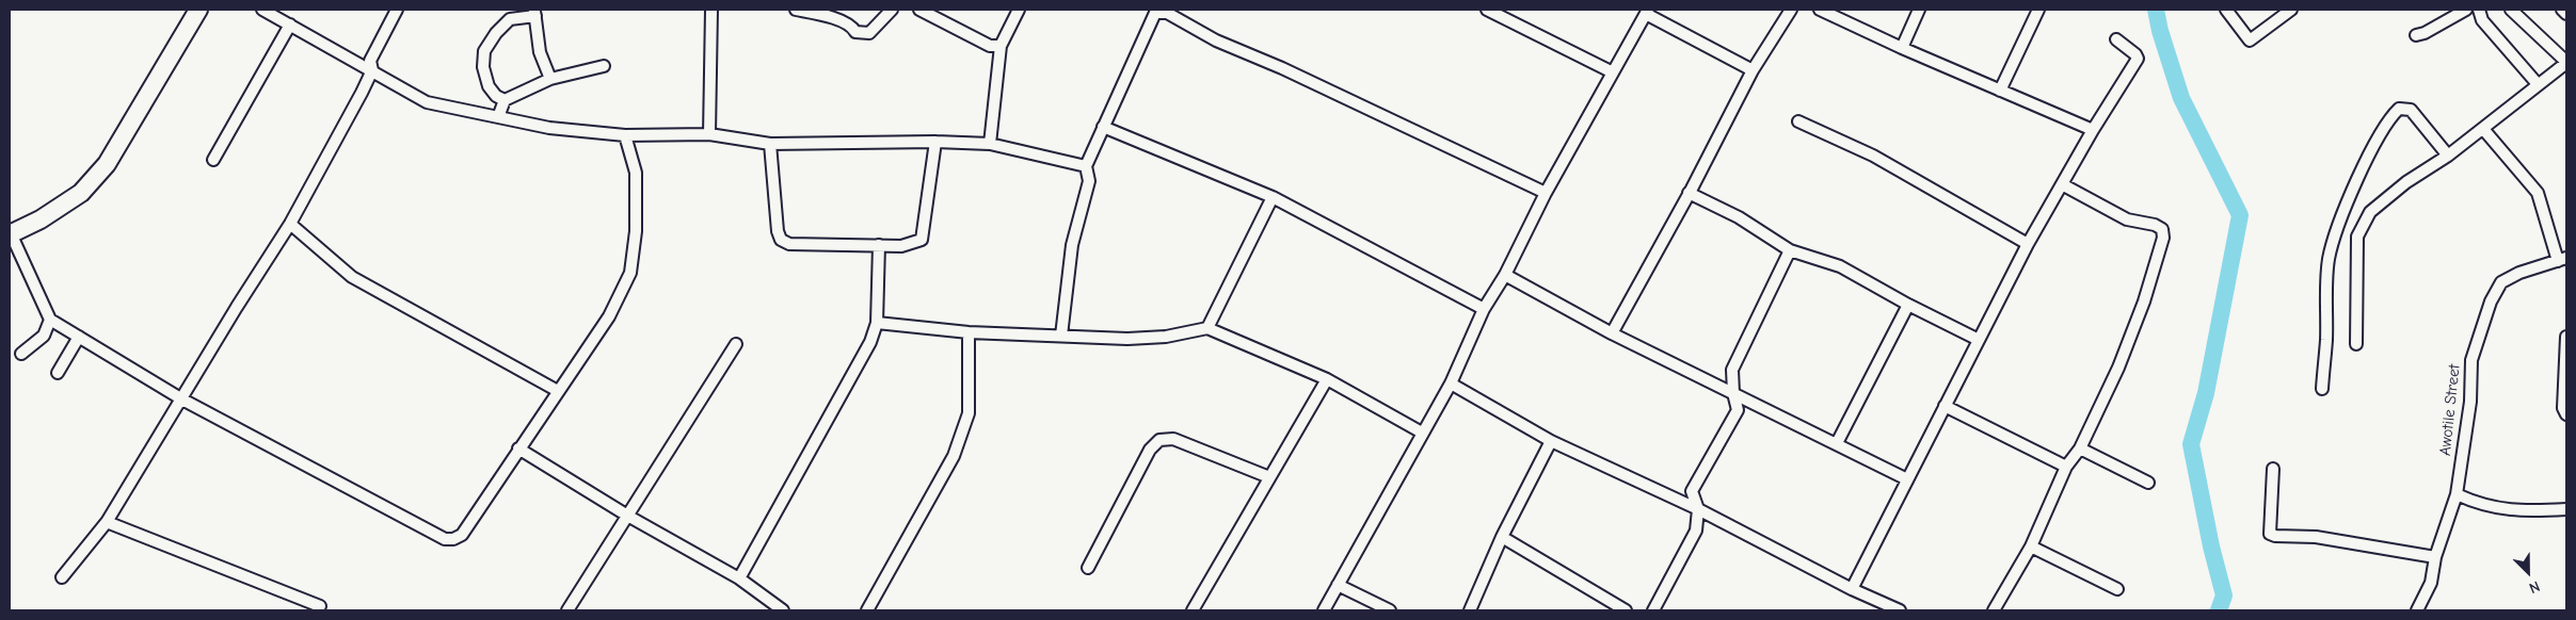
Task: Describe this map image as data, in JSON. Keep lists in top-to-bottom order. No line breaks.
{"streets":{"street":["Awotile Street"]},"north":"bottom right"}
